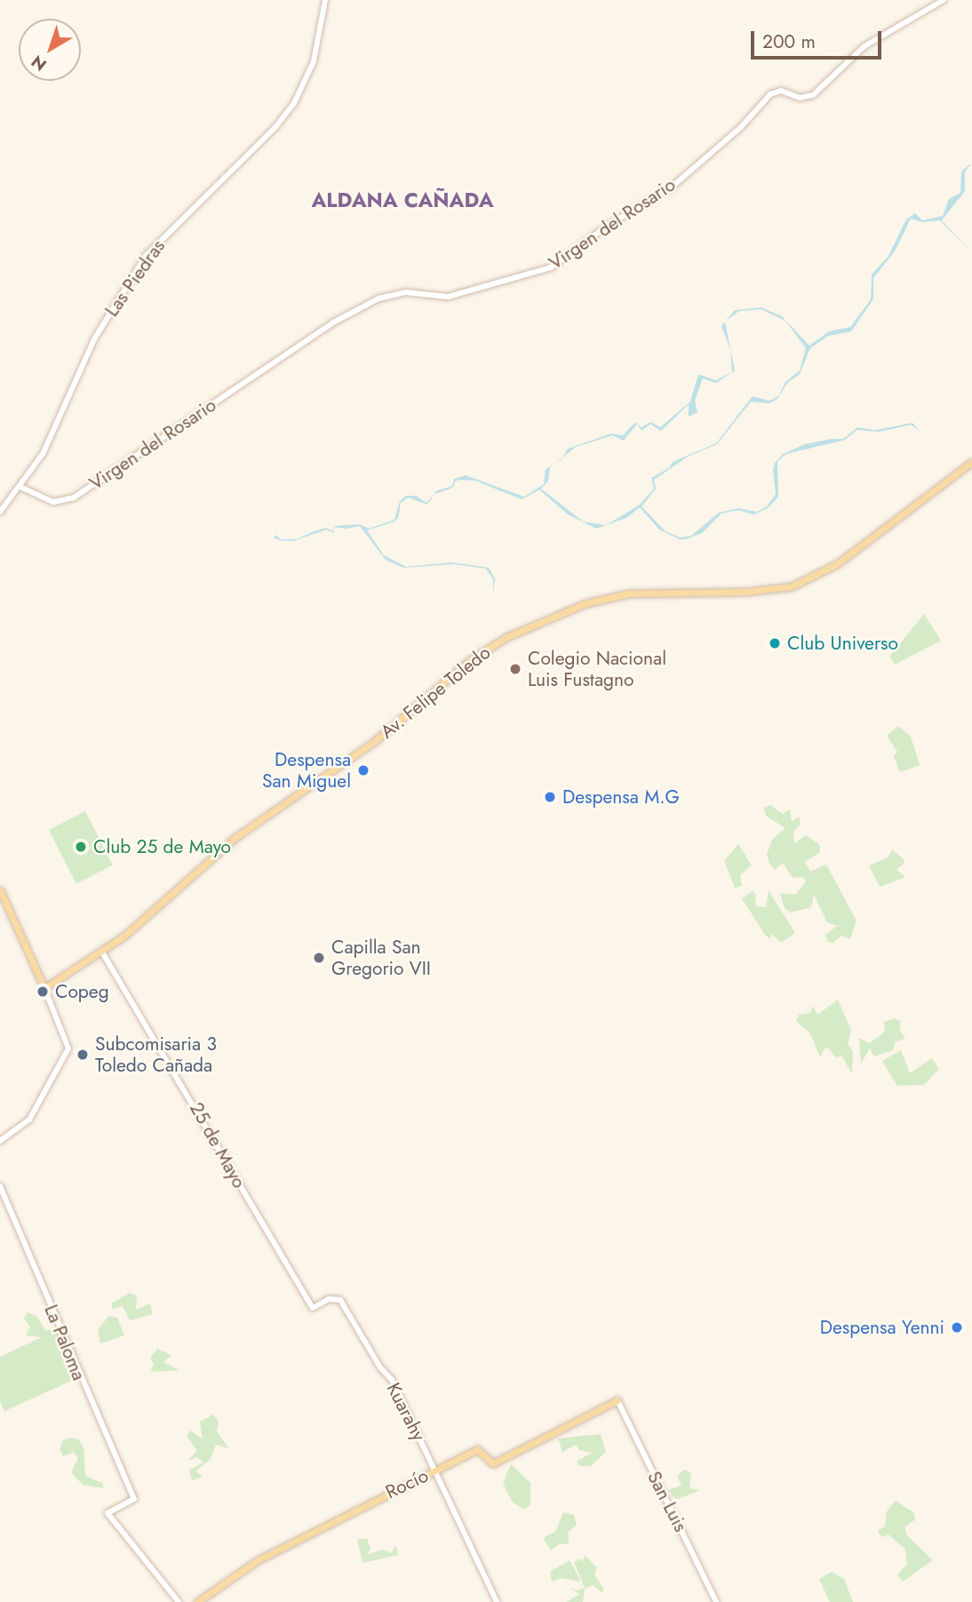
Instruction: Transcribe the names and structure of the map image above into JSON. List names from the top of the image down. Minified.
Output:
{"streets":{"main road":["Av. Felipe Toledo","Rocío"],"street":["Virgen del Rosario","Las Piedras","25 de Mayo","La Paloma","Kuarahy","San Luis"]},"crossings":[["Virgen del Rosario","Las Piedras"],["Av. Felipe Toledo","25 de Mayo"],["25 de Mayo","Kuarahy"],["Kuarahy","Rocío"],["Rocío","San Luis"]],"districts":["ALDANA CAÑADA"],"places":["Club Universo","Colegio Nacional Luis Fustagno","Despensa San Miguel","Despensa M.G","Club 25 de Mayo","Capilla San Gregorio VII","Copeg","Subcomisaria 3 Toledo Cañada","Despensa Yenni"],"scale_bar":"200 m","north":"bottom left"}
